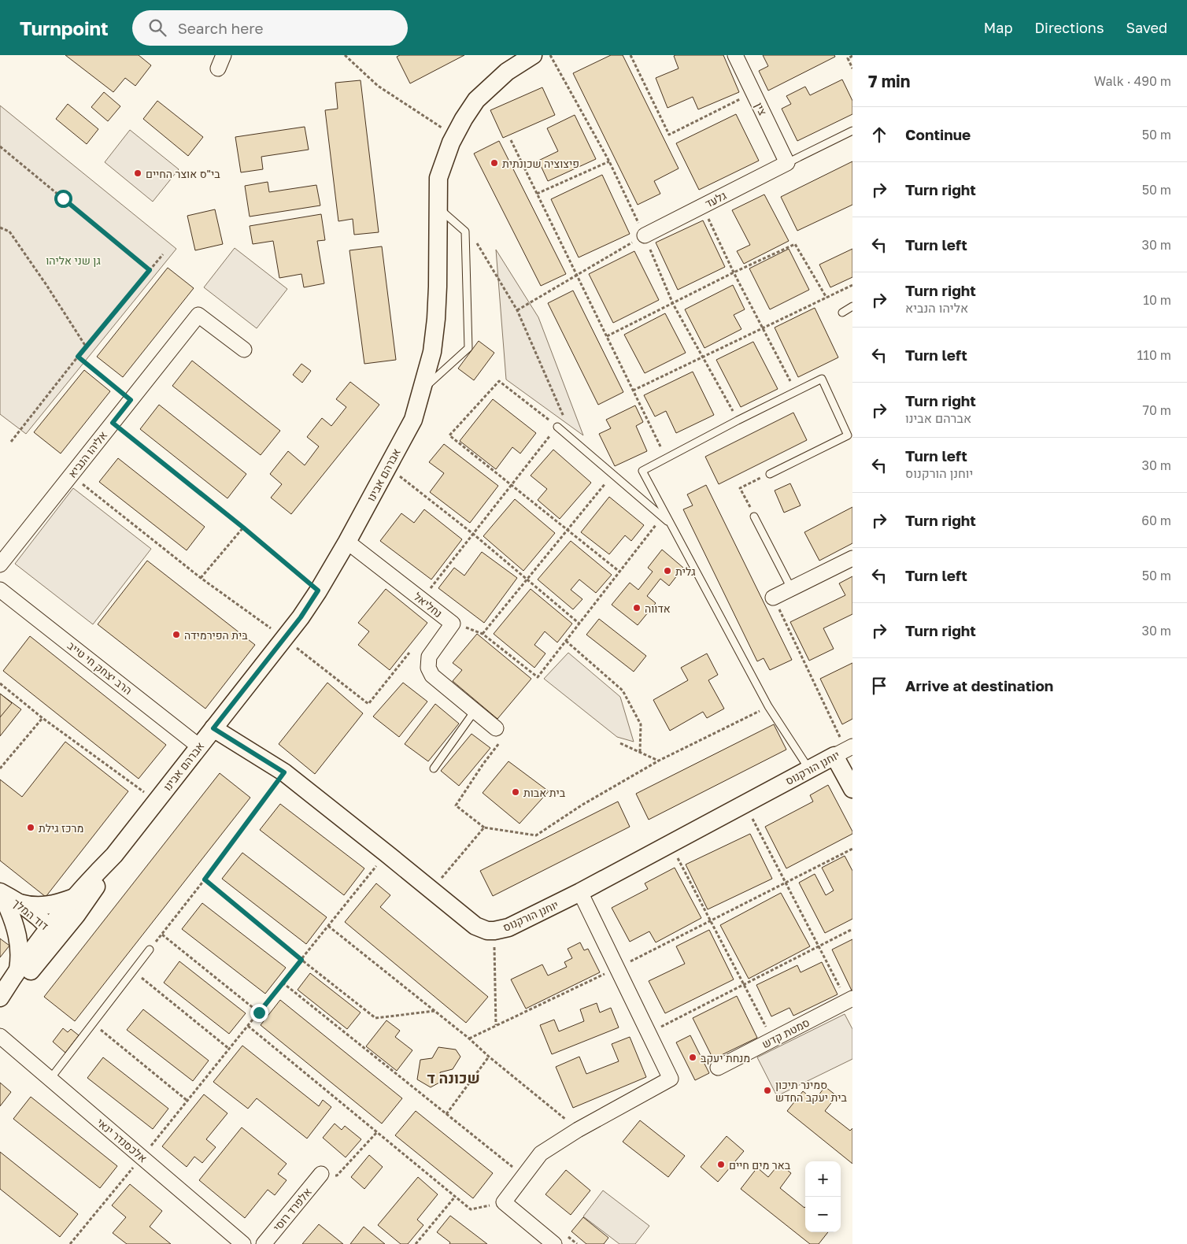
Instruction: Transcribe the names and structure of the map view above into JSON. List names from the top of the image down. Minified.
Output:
{"streets":{"street":["צין","גלעד","אליהו הנביא","אברהם אבינו","נחליאל","הרב יצחק חי טייב","יוחנן הורקנוס","דוד המלך","סמטת קדש","אלכסנדר ינאי","אלפרד רוסי"]},"crossings":[["צין","גלעד"],["אברהם אבינו","נחליאל"],["אברהם אבינו","הרב יצחק חי טייב"],["אברהם אבינו","יוחנן הורקנוס"],["אברהם אבינו","דוד המלך"]],"districts":["שכונה ד"],"parks":["גן שני אליהו"],"places":["פיצוציה שכונתית","בי\"ס אוצר החיים","גלית","אדווה","בית הפירמידה","בית אבות","מרכז גילת","מנחת יעקב","סמינר תיכון בית יעקב החדש","באר מים חיים"],"page":{"header":"Turnpoint","search":"Search here","nav":["Map","Directions","Saved"],"heading":["7 min","Walk · 490 m"],"list":[["Continue","50 m"],["Turn right","50 m"],["Turn left","30 m"],["Turn right","אליהו הנביא","10 m"],["Turn left","110 m"],["Turn right","אברהם אבינו","70 m"],["Turn left","יוחנן הורקנוס","30 m"],["Turn right","60 m"],["Turn left","50 m"],["Turn right","30 m"],"Arrive at destination"],"map_buttons":["+","−"]}}
